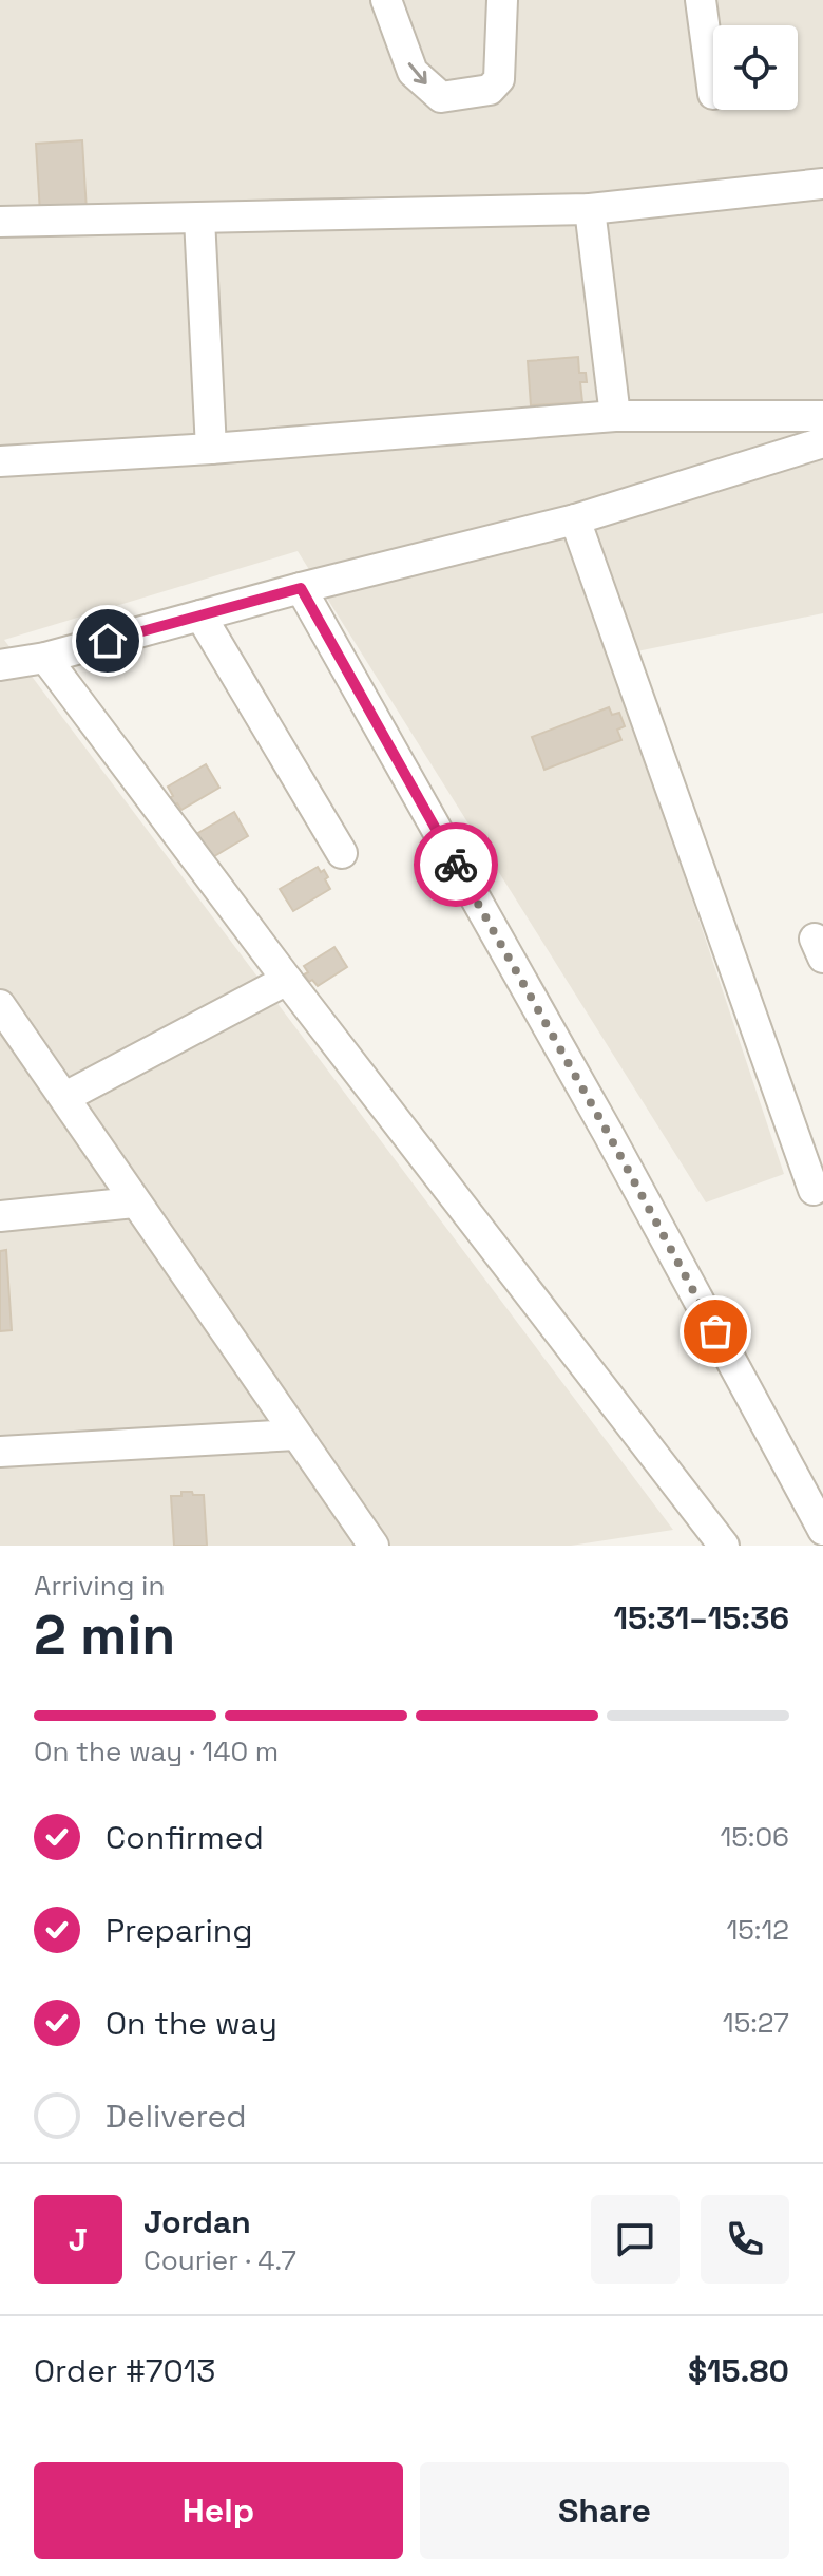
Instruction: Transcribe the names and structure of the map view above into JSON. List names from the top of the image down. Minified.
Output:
{"page":{"heading":["2 min","Arriving in","15:31–15:36"],"panel":["Jordan","Courier · 4.7","Order #7013","$15.80"],"bar":"On the way · 140 m","list":[["Confirmed","15:06"],["Preparing","15:12"],["On the way","15:27"],"Delivered"],"round":"J","buttons":["Help","Share"]}}
